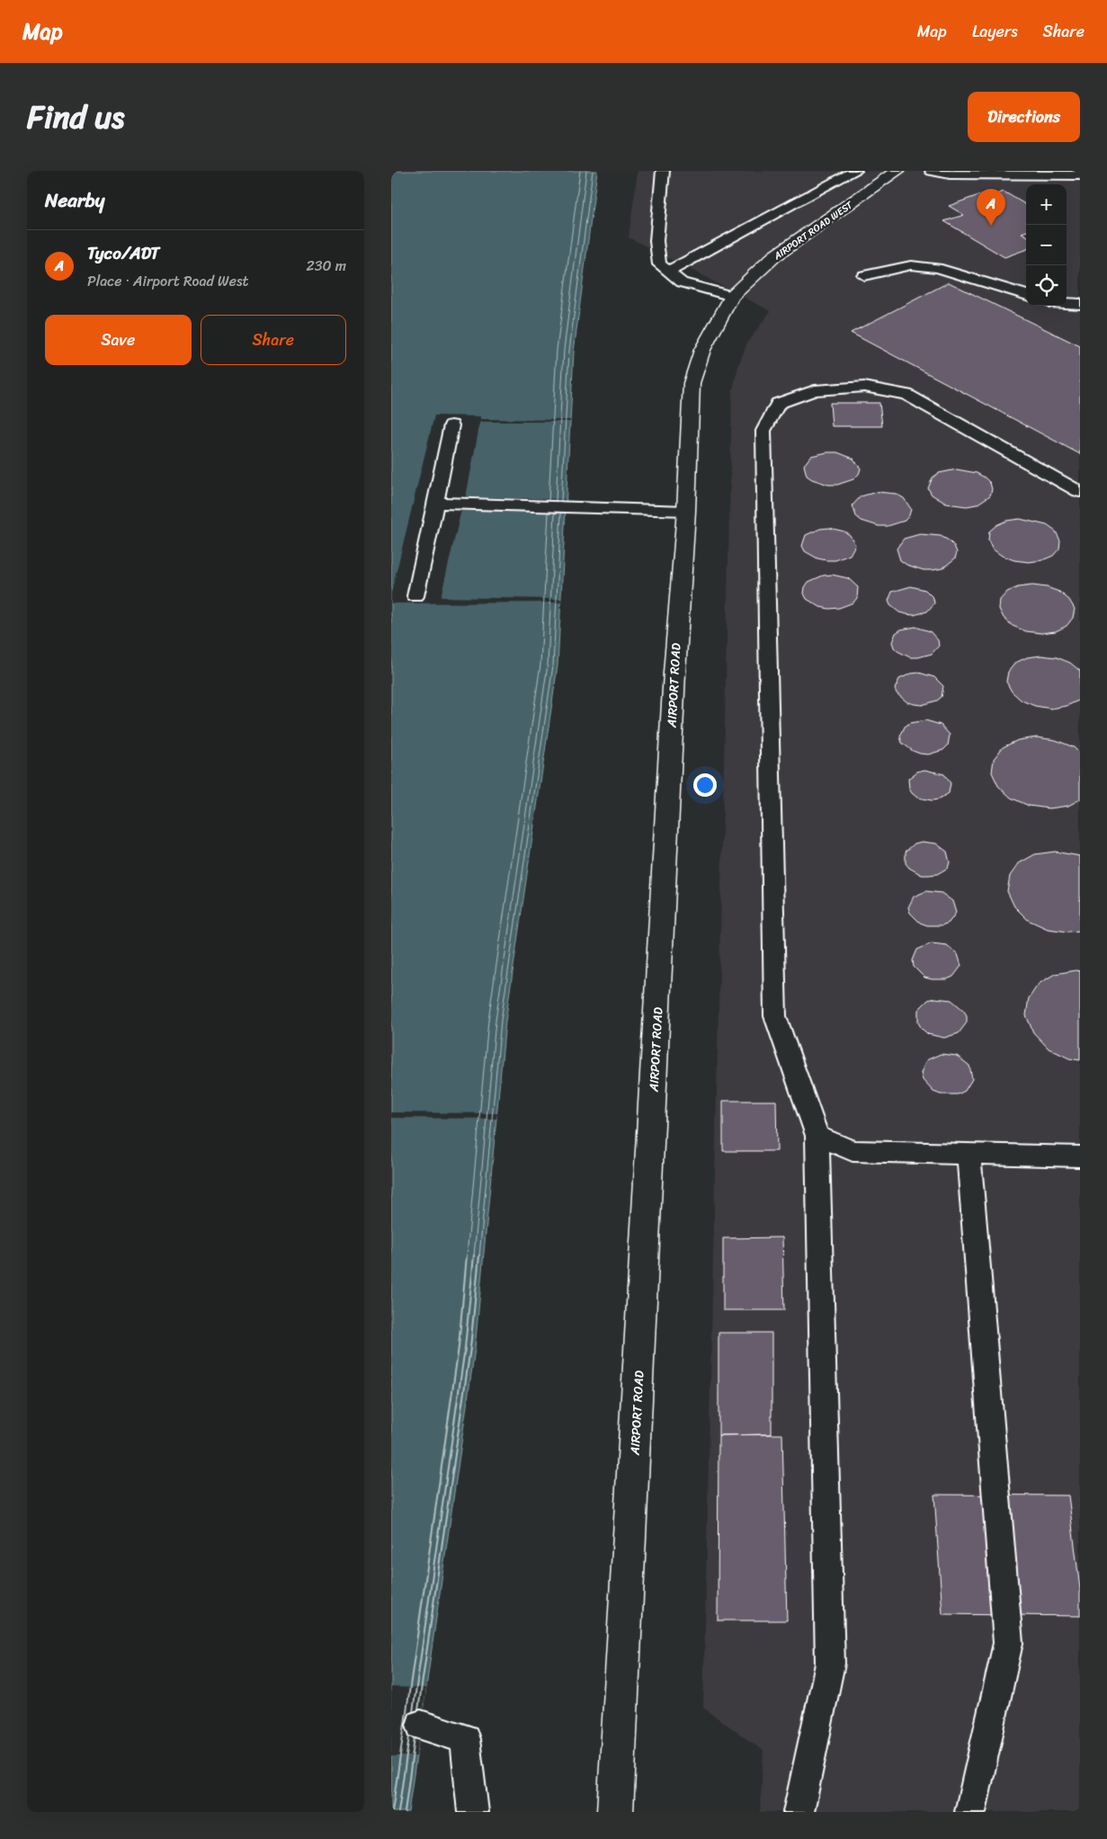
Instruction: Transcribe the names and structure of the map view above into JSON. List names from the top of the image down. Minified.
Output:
{"streets":{"street":["AIRPORT ROAD WEST","AIRPORT ROAD"]},"crossings":[["AIRPORT ROAD WEST","AIRPORT ROAD"]],"page":{"header":"Map","nav":["Map","Layers","Share"],"title":"Find us","buttons":["Directions",["Save","Share"]],"heading":"Nearby","map_buttons":["+","−"],"pins":"A","list":[{"mark":"A","name":"Tyco/ADT","note":"Place · Airport Road West","value":"230 m"}]}}
